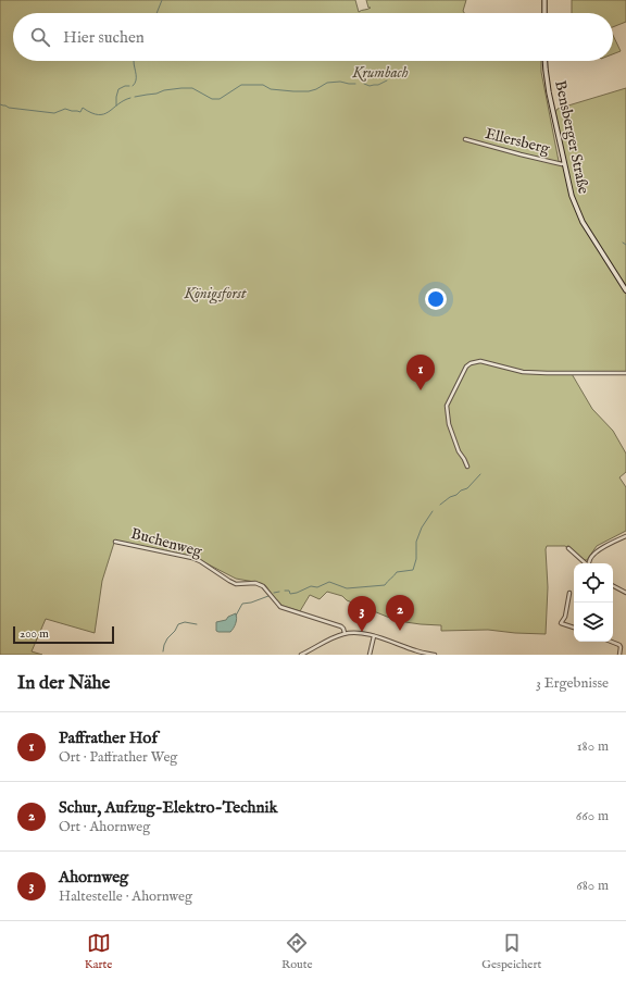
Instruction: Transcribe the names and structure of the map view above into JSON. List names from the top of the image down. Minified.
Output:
{"streets":{"main road":["Bensberger Straße"],"street":["Ellersberg","Buchenweg"]},"crossings":[["Bensberger Straße","Ellersberg"]],"parks":["Krumbach","Königsforst"],"scale_bar":"200 m","page":{"search":"Hier suchen","pins":["1","2","3"],"scale":"200 m","heading":["In der Nähe","3 Ergebnisse"],"list":[{"mark":"1","name":"Paffrather Hof","note":"Ort · Paffrather Weg","value":"180 m"},{"mark":"2","name":"Schur, Aufzug-Elektro-Technik","note":"Ort · Ahornweg","value":"660 m"},{"mark":"3","name":"Ahornweg","note":"Haltestelle · Ahornweg","value":"680 m"}],"nav":["Karte","Route","Gespeichert"]}}
